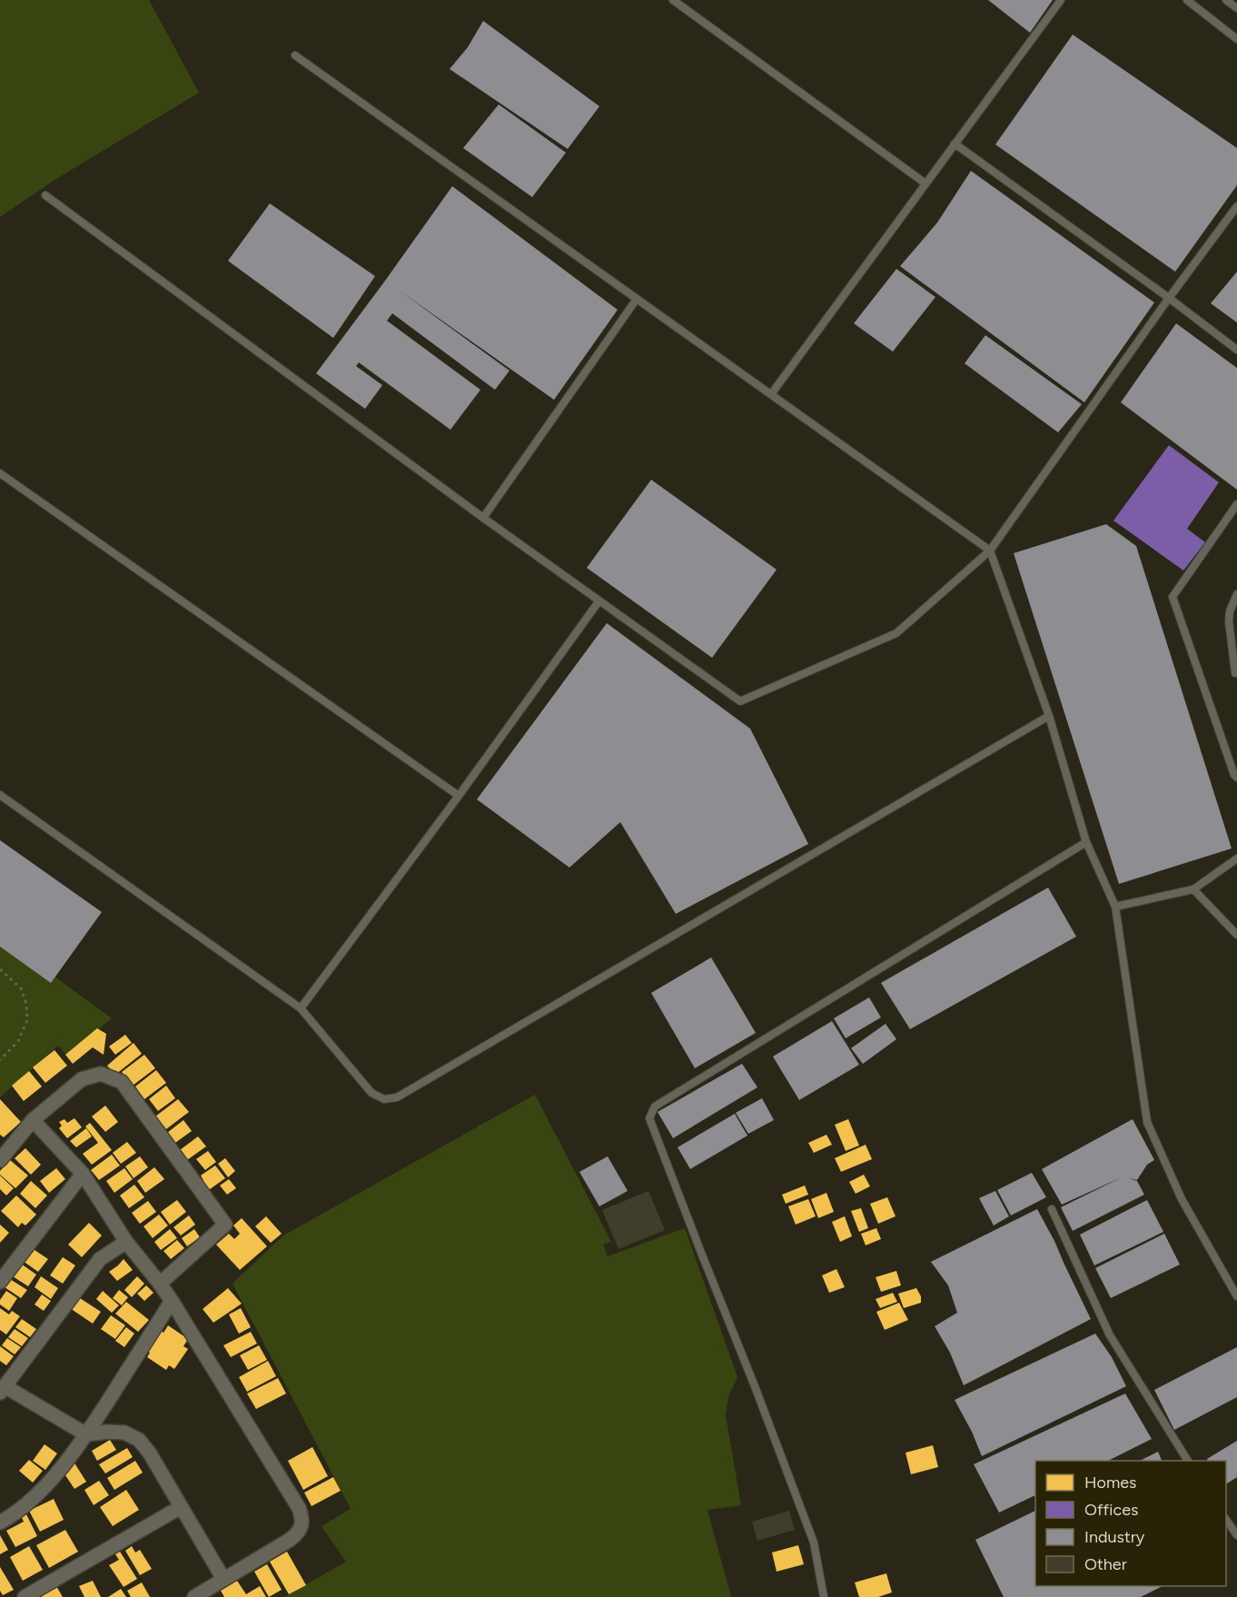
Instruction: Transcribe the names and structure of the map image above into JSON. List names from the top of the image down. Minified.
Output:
{"legend":["Homes","Offices","Industry","Other"]}
